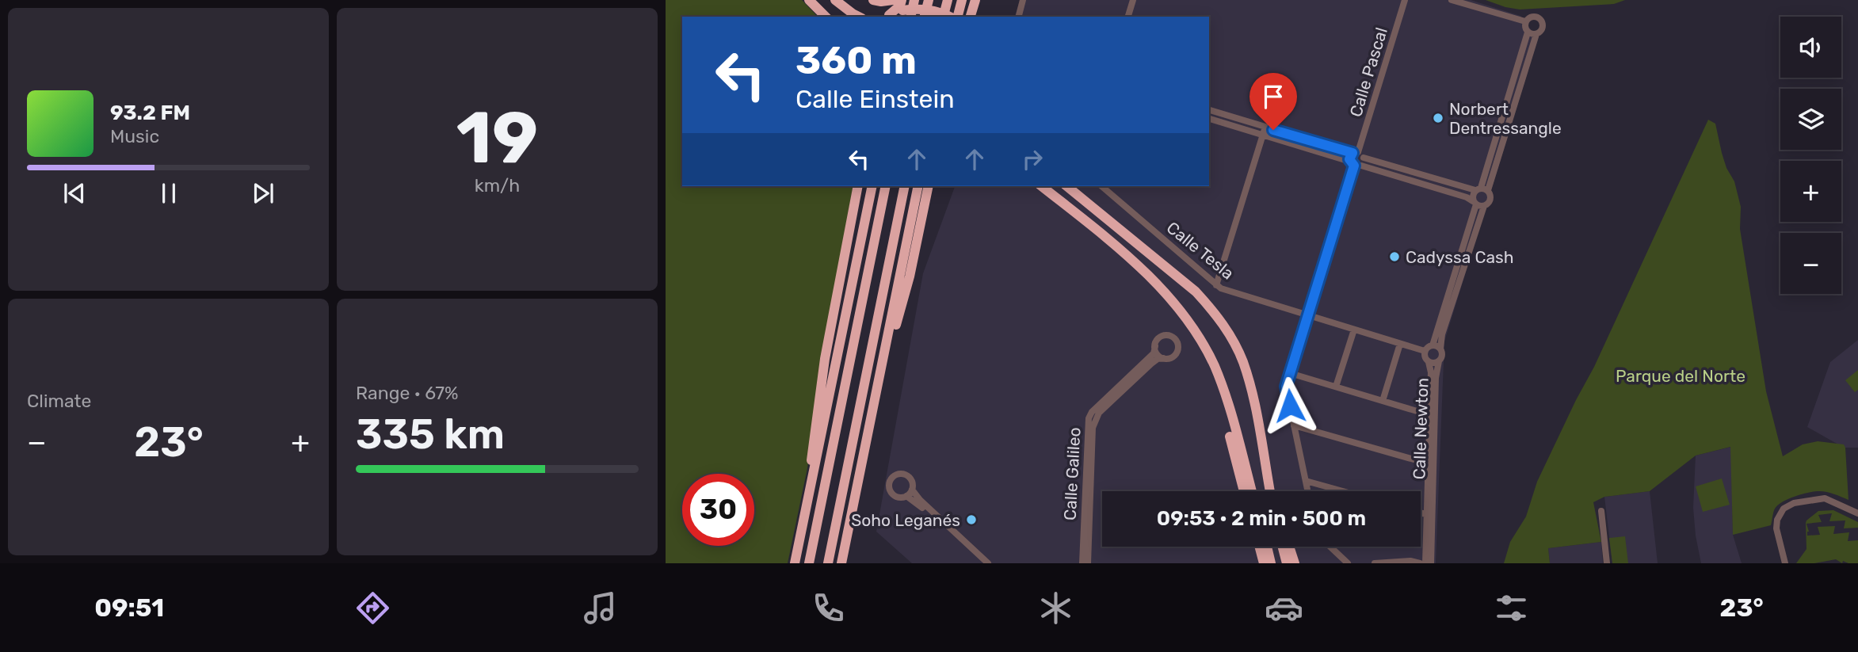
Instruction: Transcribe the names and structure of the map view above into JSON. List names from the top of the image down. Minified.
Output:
{"streets":{"street":["Calle Pascal","Calle Tesla","Calle Newton","Calle Galileo"]},"crossings":[["Calle Tesla","Calle Newton"]],"parks":["Parque del Norte"],"places":["Norbert Dentressangle","Cadyssa Cash","Soho Leganés"],"page":{"tile":[["19","km/h"],"Climate",["Range · 67%","335 km"]],"map_buttons":["+","−"],"turn":["360 m","Calle Einstein"],"song":["93.2 FM","Music"],"heat":["−","23°","+"],"limit":"30","trip":"09:53 · 2 min · 500 m","tabs":["09:51","23°"]}}
